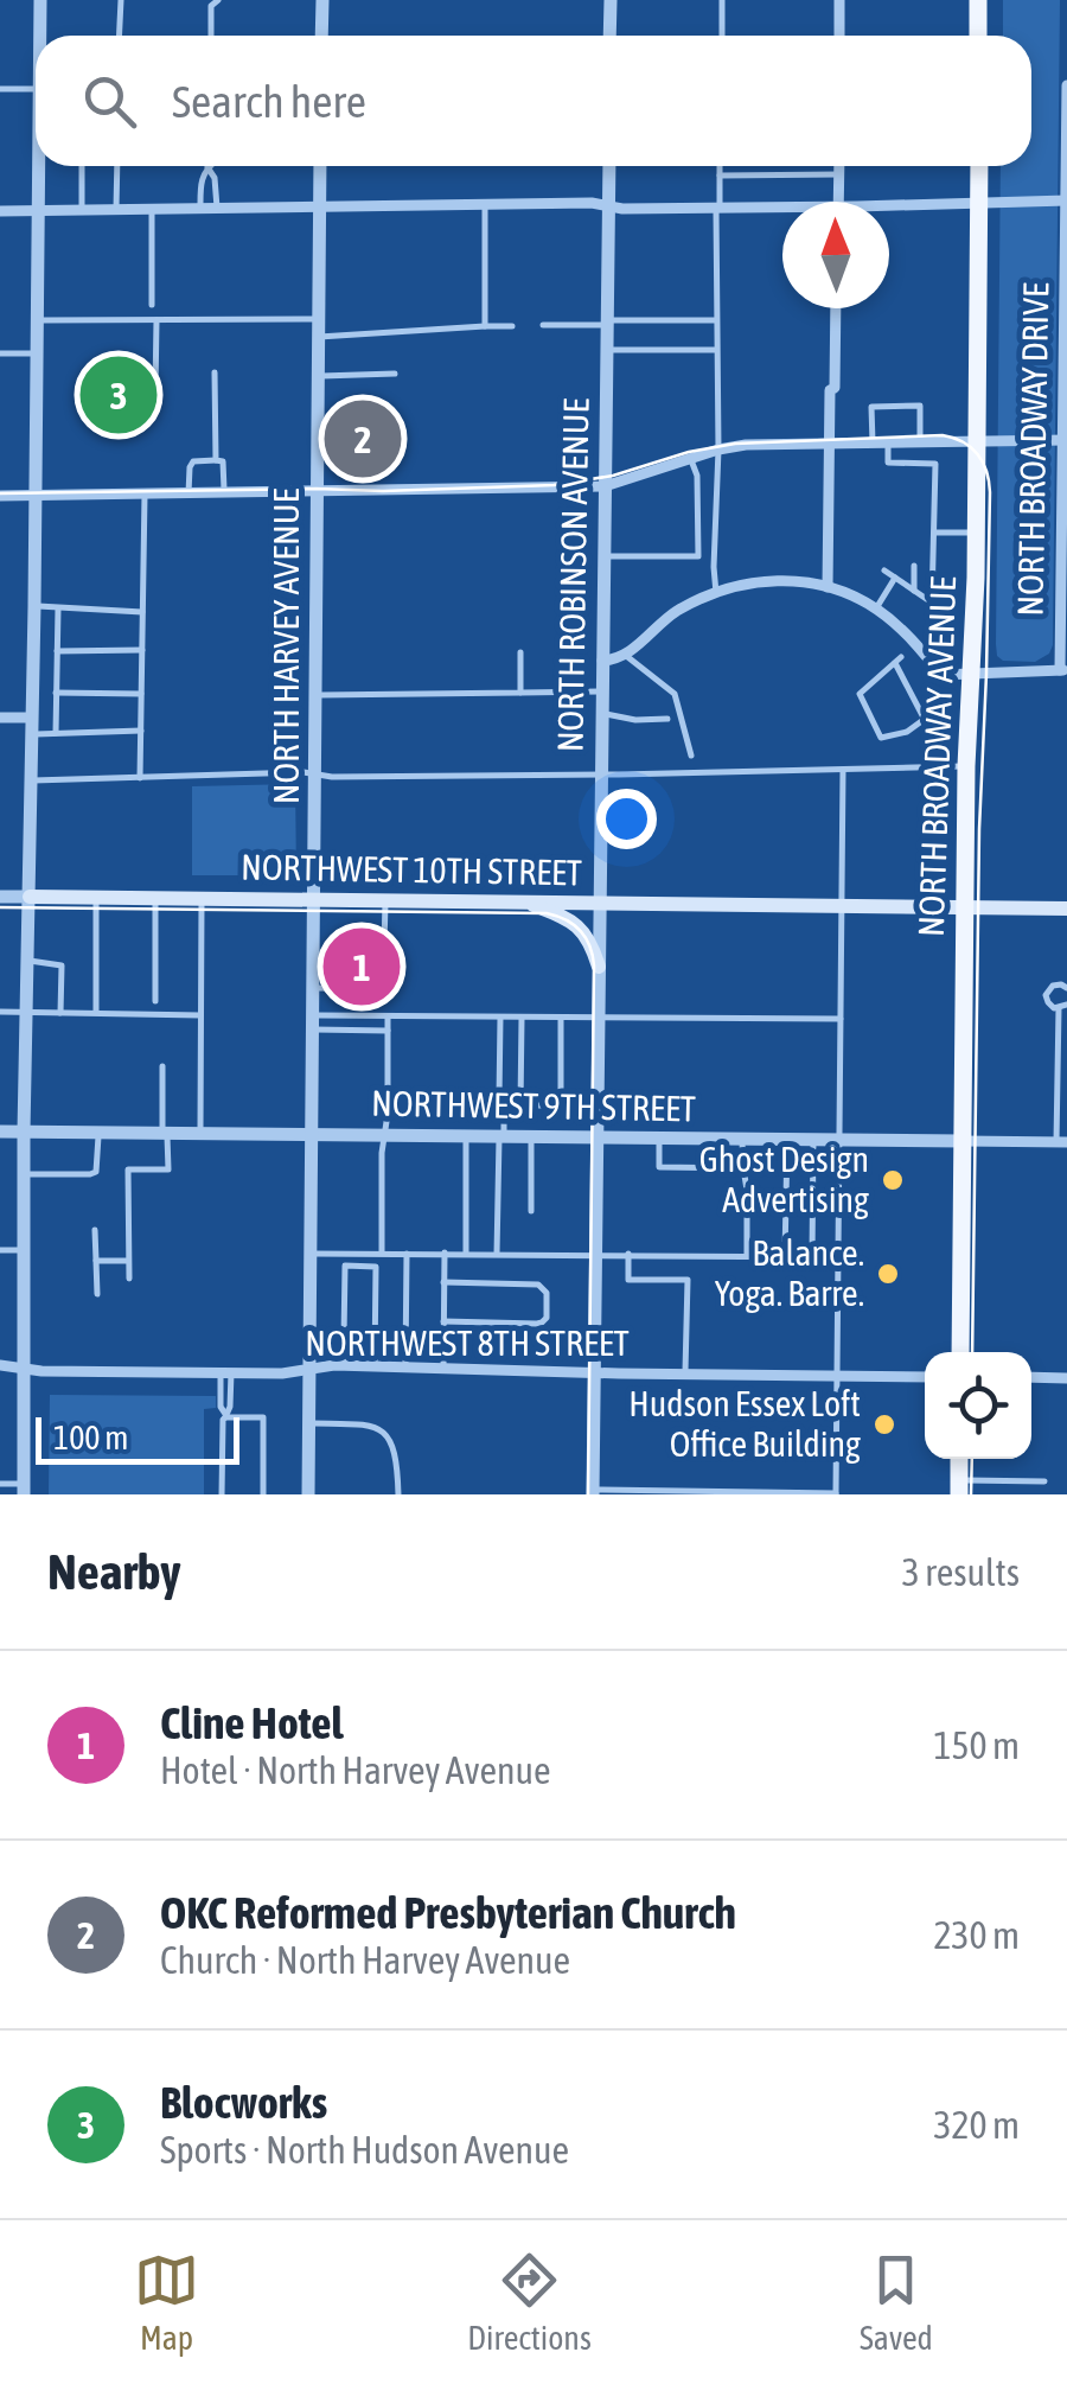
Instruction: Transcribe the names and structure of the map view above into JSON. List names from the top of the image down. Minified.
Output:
{"streets":{"main road":["NORTH BROADWAY AVENUE","NORTHWEST 10TH STREET"],"street":["NORTH BROADWAY DRIVE","NORTH ROBINSON AVENUE","NORTH HARVEY AVENUE","NORTHWEST 9TH STREET","NORTHWEST 8TH STREET"]},"crossings":[["NORTH ROBINSON AVENUE","NORTHWEST 10TH STREET"],["NORTH ROBINSON AVENUE","NORTHWEST 9TH STREET"],["NORTH ROBINSON AVENUE","NORTHWEST 8TH STREET"],["NORTH HARVEY AVENUE","NORTHWEST 10TH STREET"],["NORTH HARVEY AVENUE","NORTHWEST 9TH STREET"],["NORTH HARVEY AVENUE","NORTHWEST 8TH STREET"],["NORTH BROADWAY AVENUE","NORTHWEST 10TH STREET"],["NORTH BROADWAY AVENUE","NORTHWEST 9TH STREET"]],"places":["Ghost Design Advertising","Balance. Yoga. Barre.","Hudson Essex Loft Office Building"],"scale_bar":"100 m","north":"top","page":{"search":"Search here","pins":["3","2","1"],"scale":"100 m","heading":["Nearby","3 results"],"list":[{"mark":"1","name":"Cline Hotel","note":"Hotel · North Harvey Avenue","value":"150 m"},{"mark":"2","name":"OKC Reformed Presbyterian Church","note":"Church · North Harvey Avenue","value":"230 m"},{"mark":"3","name":"Blocworks","note":"Sports · North Hudson Avenue","value":"320 m"}],"nav":["Map","Directions","Saved"]}}
